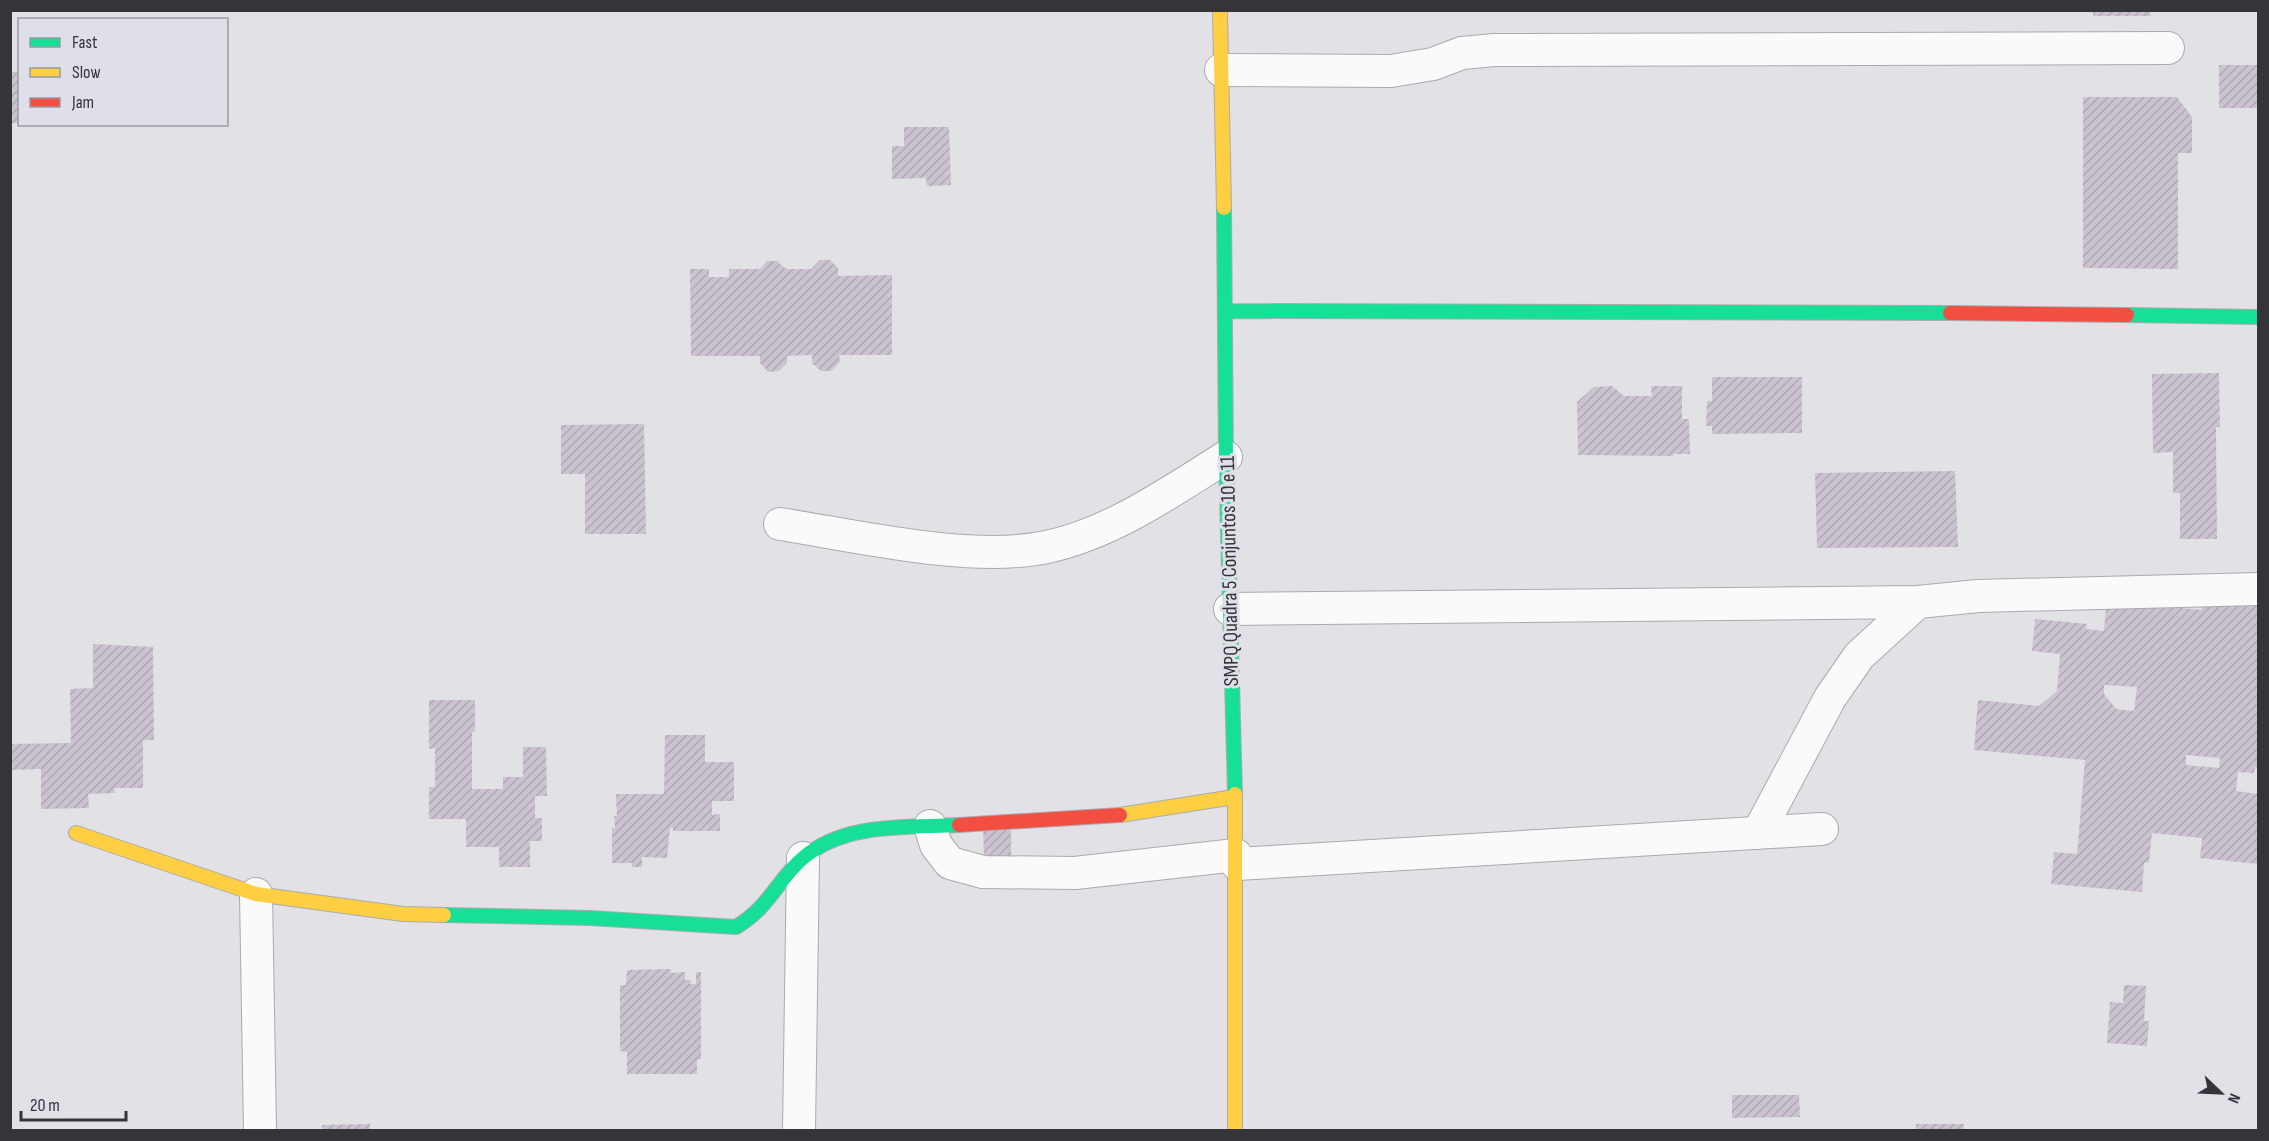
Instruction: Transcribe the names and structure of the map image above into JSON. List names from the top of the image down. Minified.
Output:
{"streets":{"street":["SMPQ Quadra 5 Conjuntos 10 e 11"]},"legend":["Fast","Slow","Jam"],"scale_bar":"20 m","north":"bottom right"}
